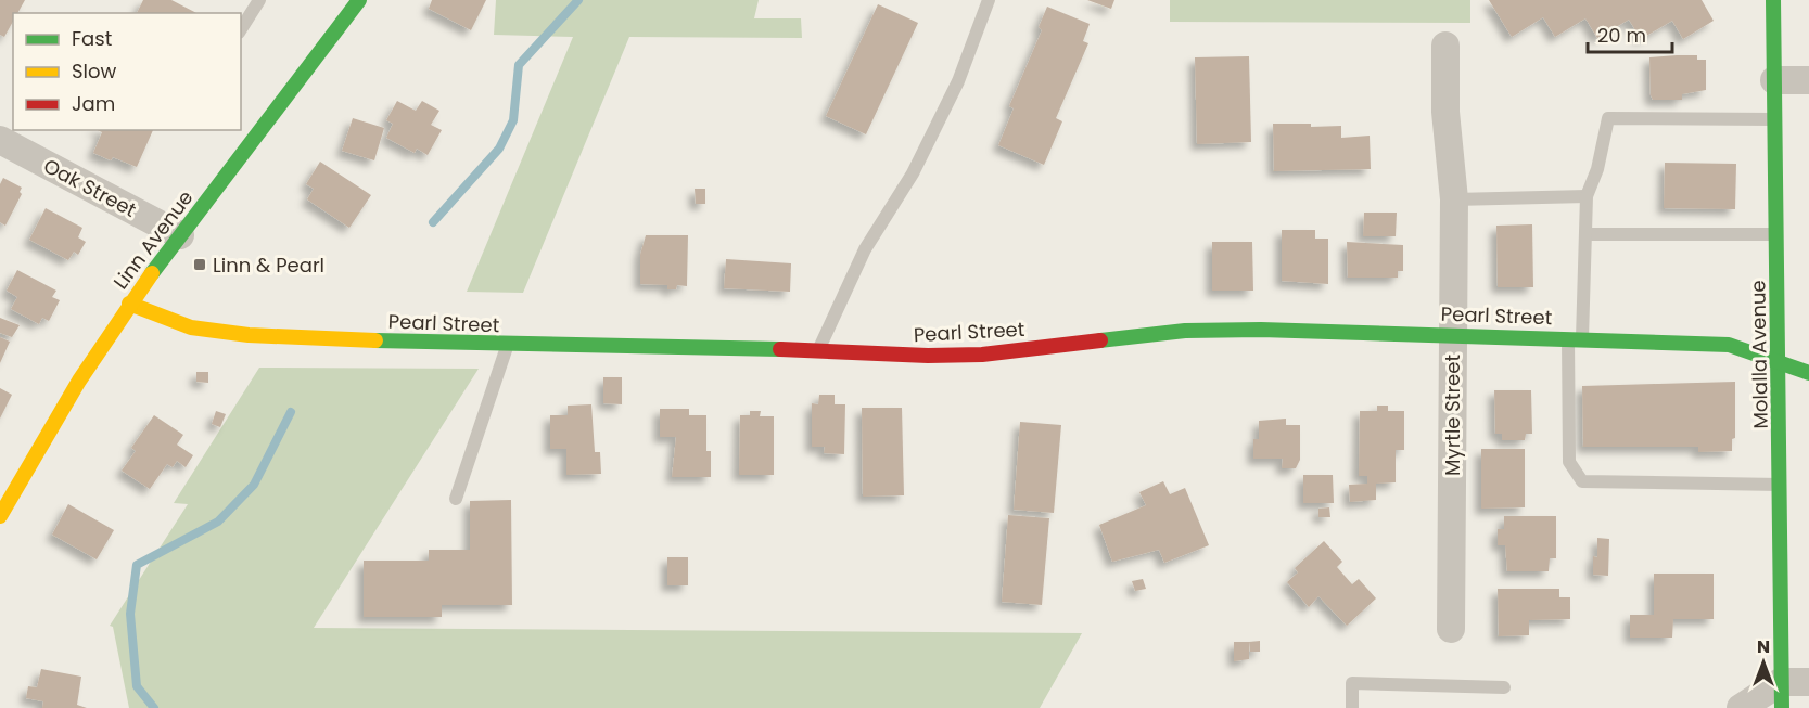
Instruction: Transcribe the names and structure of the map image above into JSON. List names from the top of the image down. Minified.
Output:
{"streets":{"street":["Oak Street","Linn Avenue","Pearl Street","Molalla Avenue","Myrtle Street"]},"crossings":[["Oak Street","Linn Avenue"],["Linn Avenue","Pearl Street"],["Pearl Street","Molalla Avenue"],["Pearl Street","Myrtle Street"]],"places":{"transit":["Linn & Pearl"]},"legend":["Fast","Slow","Jam"],"scale_bar":"20 m","north":"top"}
